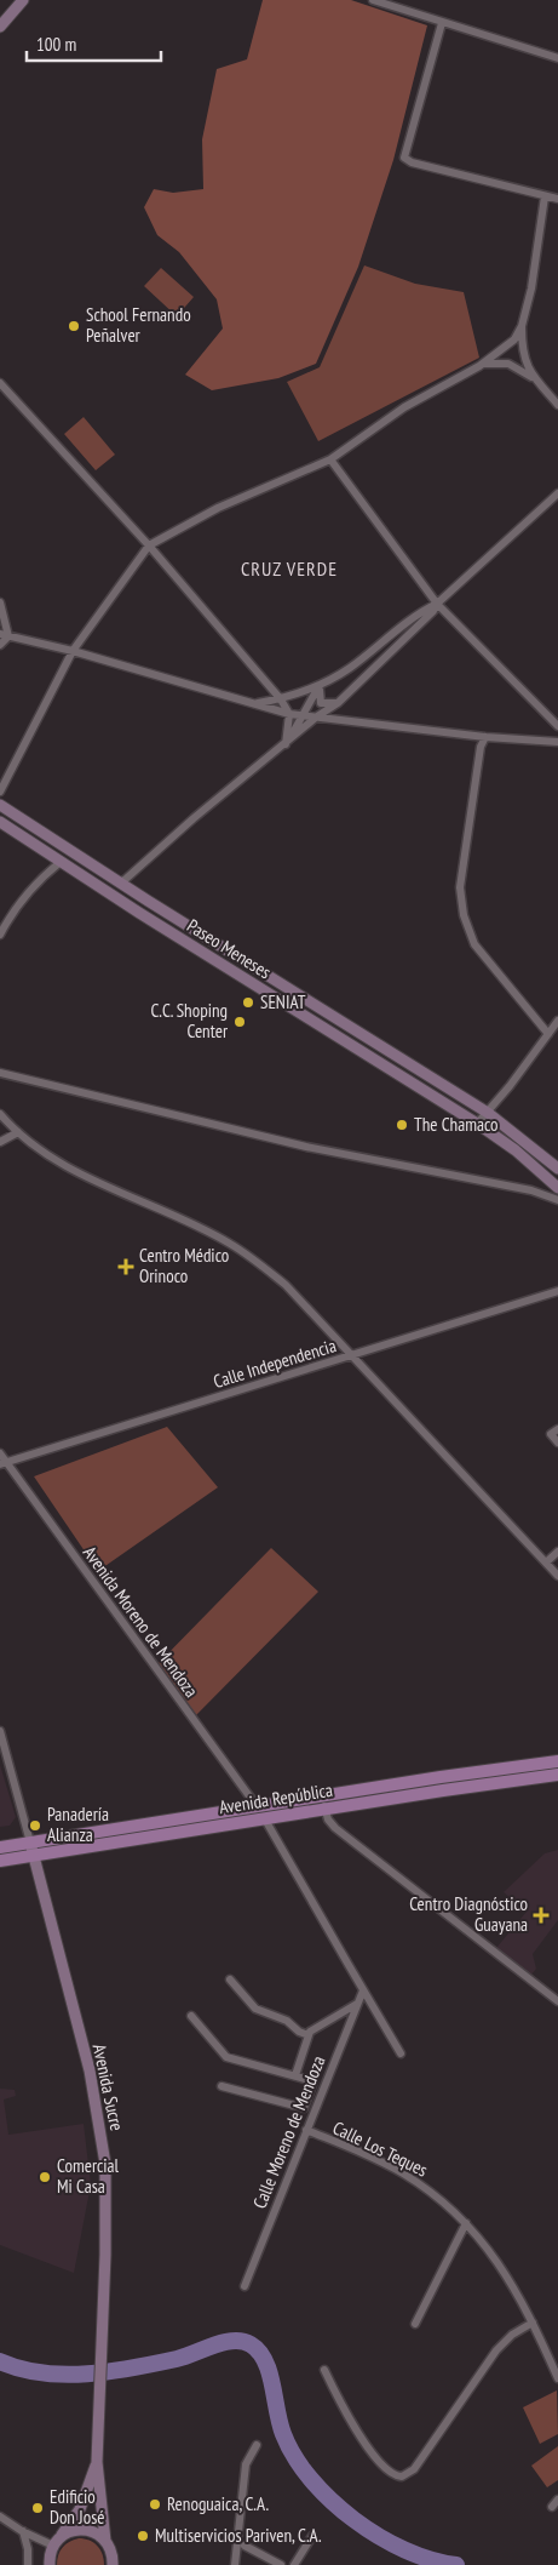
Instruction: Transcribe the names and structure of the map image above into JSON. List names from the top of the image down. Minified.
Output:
{"streets":{"main road":["Avenida República"],"street":["Paseo Meneses","Calle Independencia","Avenida Moreno de Mendoza","Avenida Sucre","Calle Moreno de Mendoza","Calle Los Teques"]},"crossings":[["Calle Independencia","Avenida Moreno de Mendoza"],["Avenida Moreno de Mendoza","Avenida República"],["Avenida República","Avenida Sucre"],["Calle Moreno de Mendoza","Calle Los Teques"]],"districts":["CRUZ VERDE"],"places":{"other":["School Fernando Peñalver","SENIAT","C.C. Shoping Center","The Chamaco","Panadería Alianza","Comercial Mi Casa","Renoguaica, C.A.","Edificio Don José","Multiservicios Pariven, C.A."],"health":["Centro Médico Orinoco","Centro Diagnóstico Guayana"]},"scale_bar":"100 m"}
